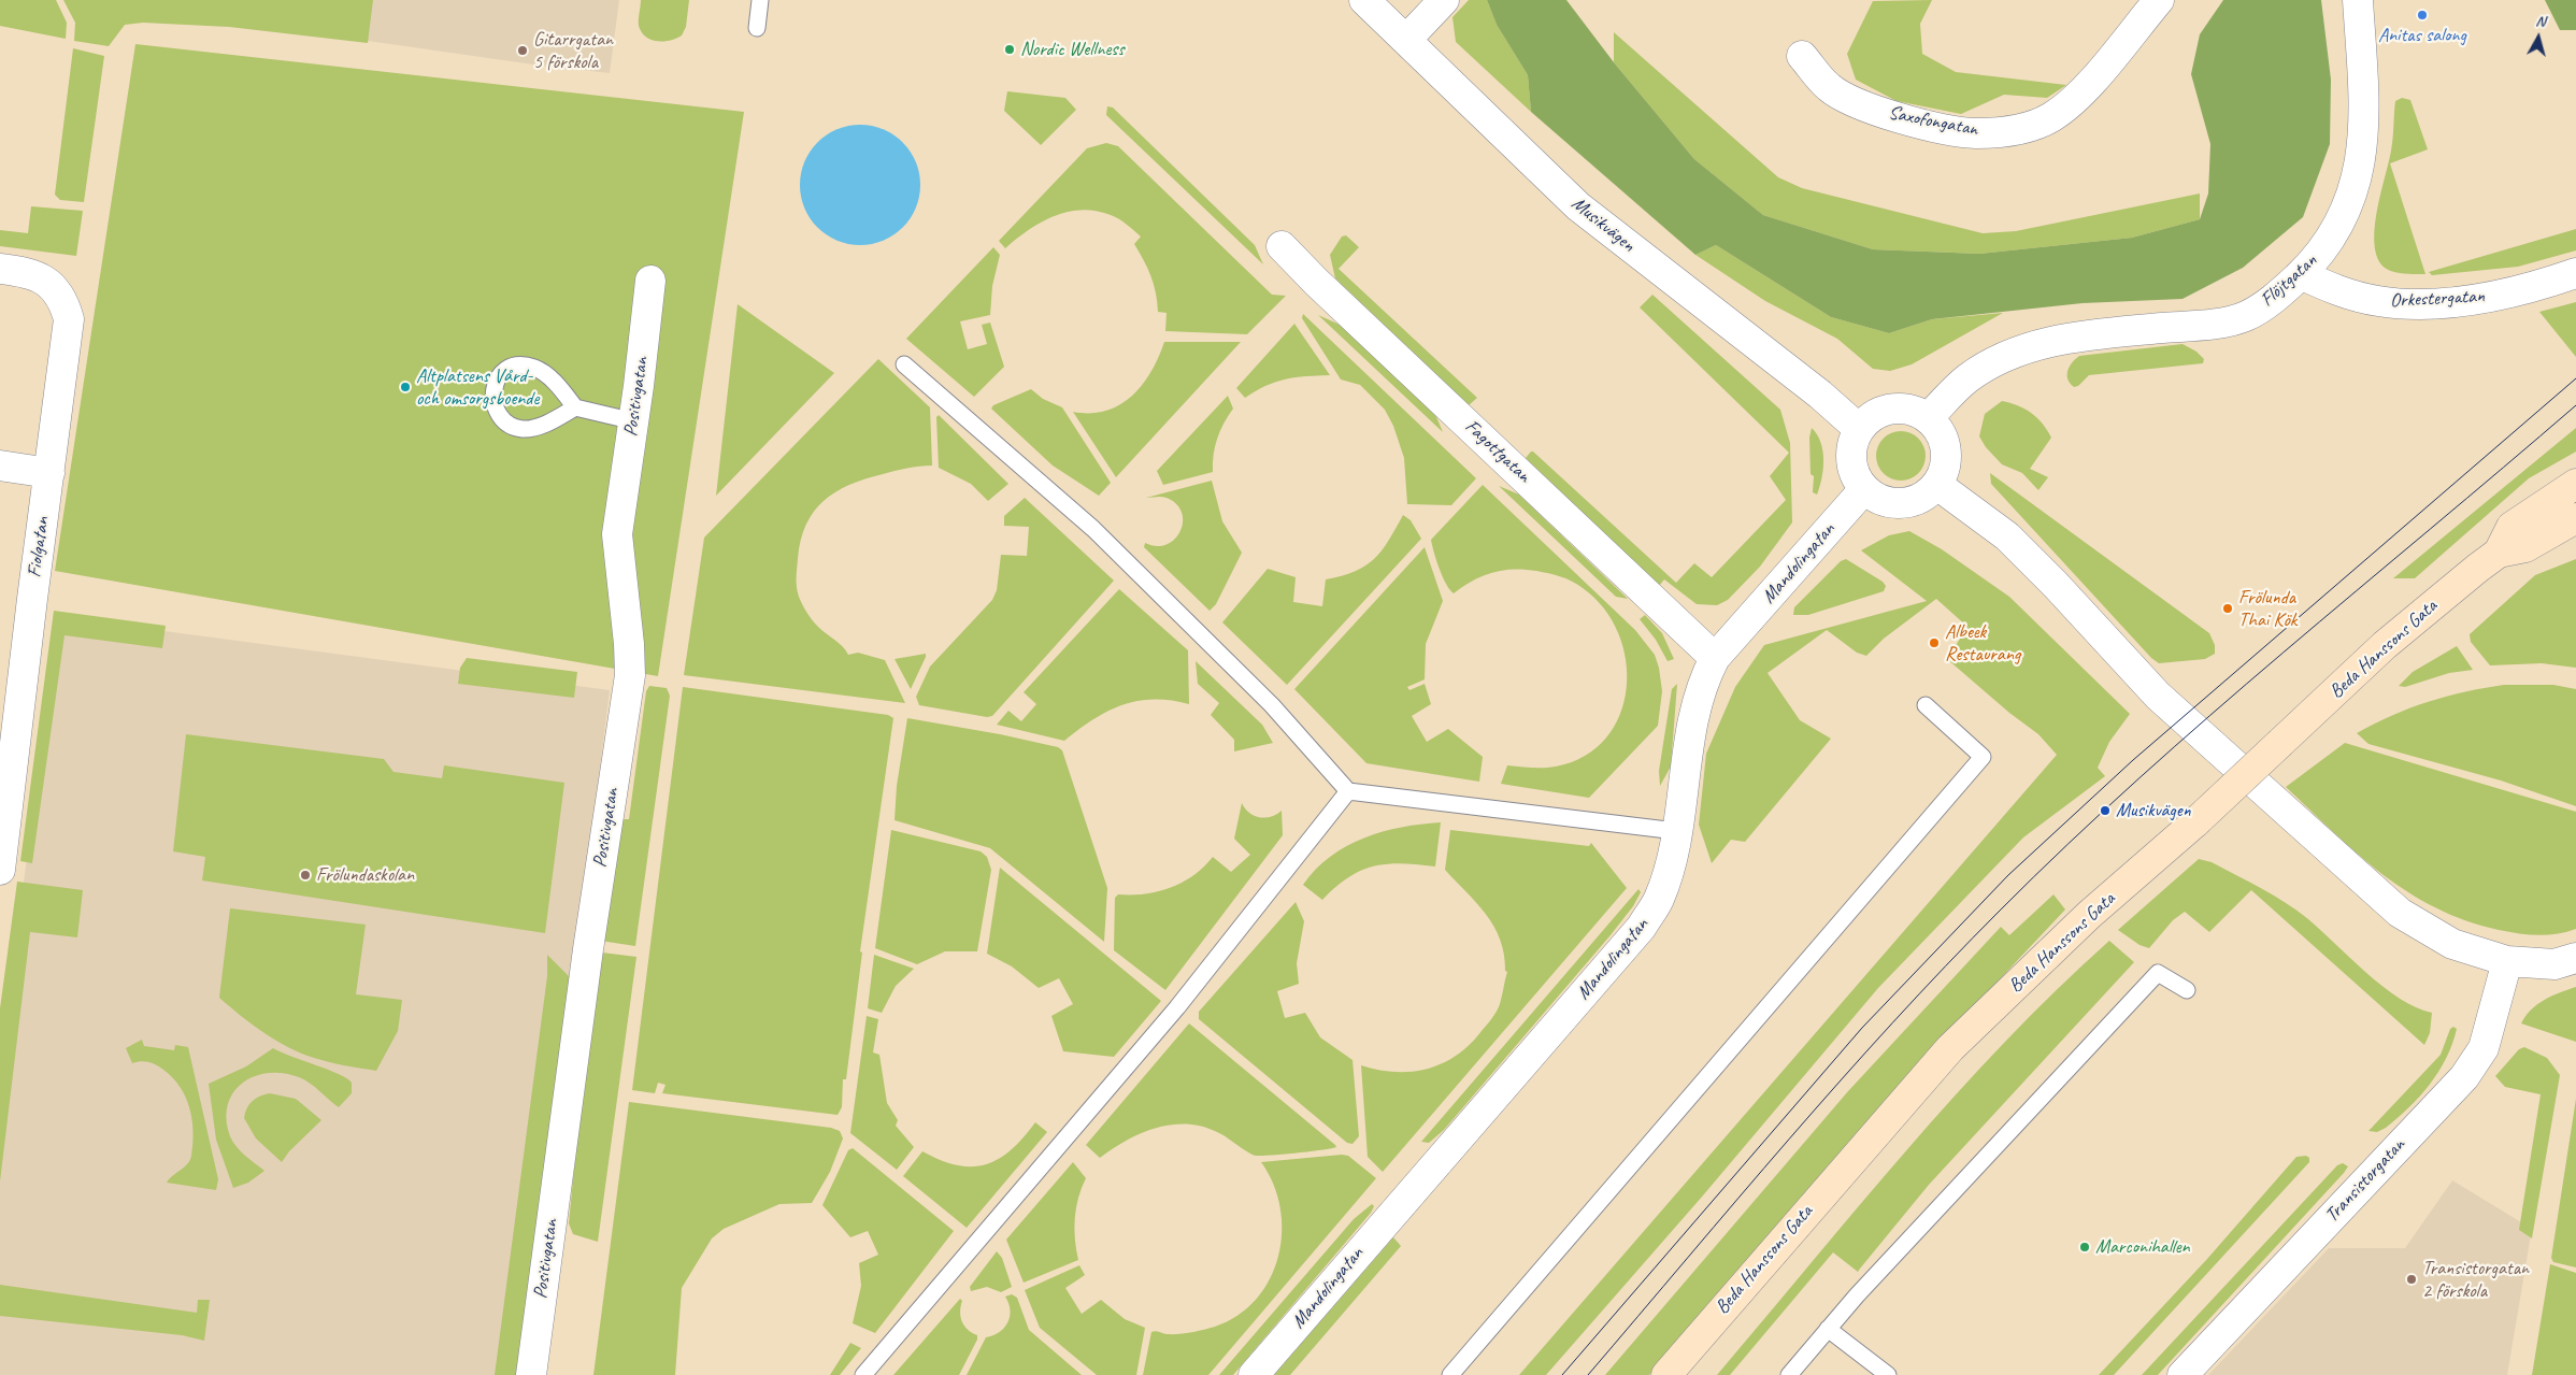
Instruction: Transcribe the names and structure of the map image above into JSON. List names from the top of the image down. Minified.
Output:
{"streets":{"street":["Saxofongatan","Musikvägen","Flöjtgatan","Orkestergatan","Positivgatan","Fagottgatan","Fiolgatan","Mandolingatan","Beda Hanssons Gata","Transistorgatan"]},"crossings":[["Musikvägen","Flöjtgatan"],["Musikvägen","Mandolingatan"],["Flöjtgatan","Orkestergatan"],["Flöjtgatan","Mandolingatan"],["Fagottgatan","Mandolingatan"]],"places":["Anitas salong","Nordic Wellness","Gitarrgatan 5 förskola","Altplatsens Vård- och omsorgsboende","Frölunda Thai Kök","Albeek Restaurang","Musikvägen","Frölundaskolan","Marconihallen","Transistorgatan 2 förskola"],"north":"top"}
